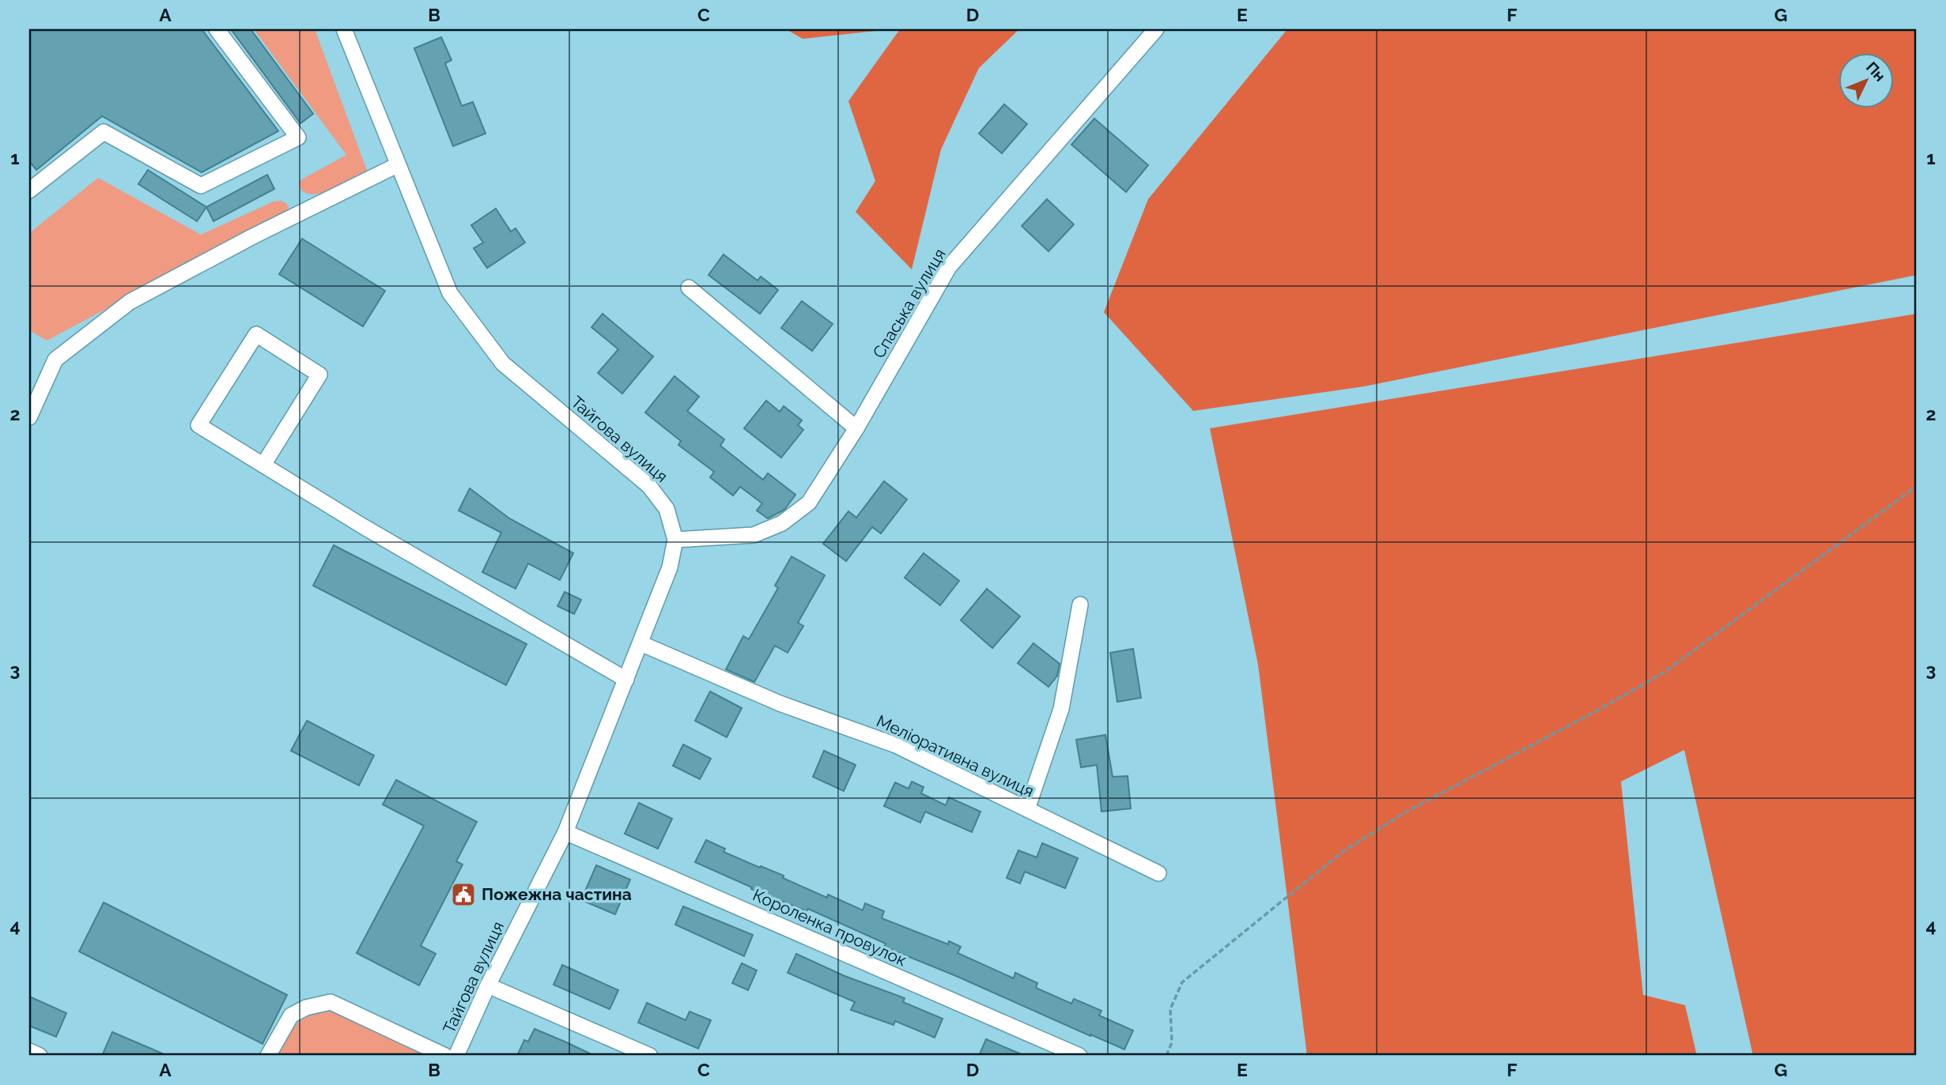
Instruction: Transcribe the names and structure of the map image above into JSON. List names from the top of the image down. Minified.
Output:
{"streets":{"street":["Спаська вулиця","Тайгова вулиця","Меліоративна вулиця","Короленка провулок"]},"crossings":[["Спаська вулиця","Тайгова вулиця"],["Тайгова вулиця","Меліоративна вулиця"],["Тайгова вулиця","Короленка провулок"]],"places":{"public building":["Пожежна частина"]},"north":"top right","grid":{"columns":["A","B","C","D","E","F","G"],"rows":["1","2","3","4"]}}
